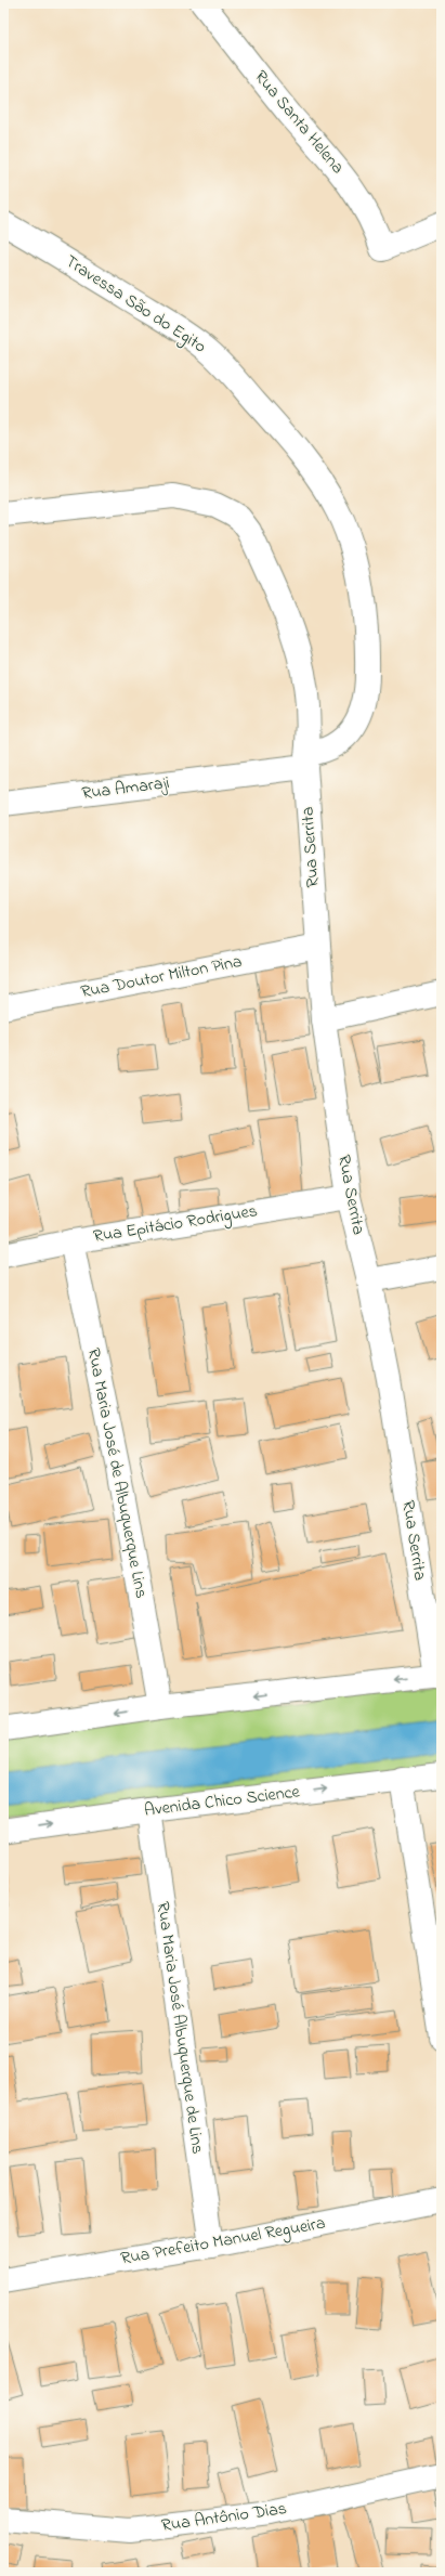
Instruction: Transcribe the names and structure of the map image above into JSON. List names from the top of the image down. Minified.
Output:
{"streets":{"street":["Rua Santa Helena","Travessa São do Egito","Rua Amaraji","Rua Serrita","Rua Doutor Milton Pina","Rua Epitácio Rodrigues","Rua Maria José de Albuquerque Lins","Avenida Chico Science","Rua Maria José Albuquerque de Lins","Rua Prefeito Manuel Regueira","Rua Antônio Dias"]},"crossings":[["Travessa São do Egito","Rua Amaraji"],["Travessa São do Egito","Rua Serrita"],["Rua Amaraji","Rua Serrita"],["Rua Serrita","Rua Doutor Milton Pina"],["Rua Serrita","Rua Epitácio Rodrigues"],["Rua Epitácio Rodrigues","Rua Maria José de Albuquerque Lins"],["Avenida Chico Science","Rua Maria José Albuquerque de Lins"],["Rua Maria José Albuquerque de Lins","Rua Prefeito Manuel Regueira"]]}
